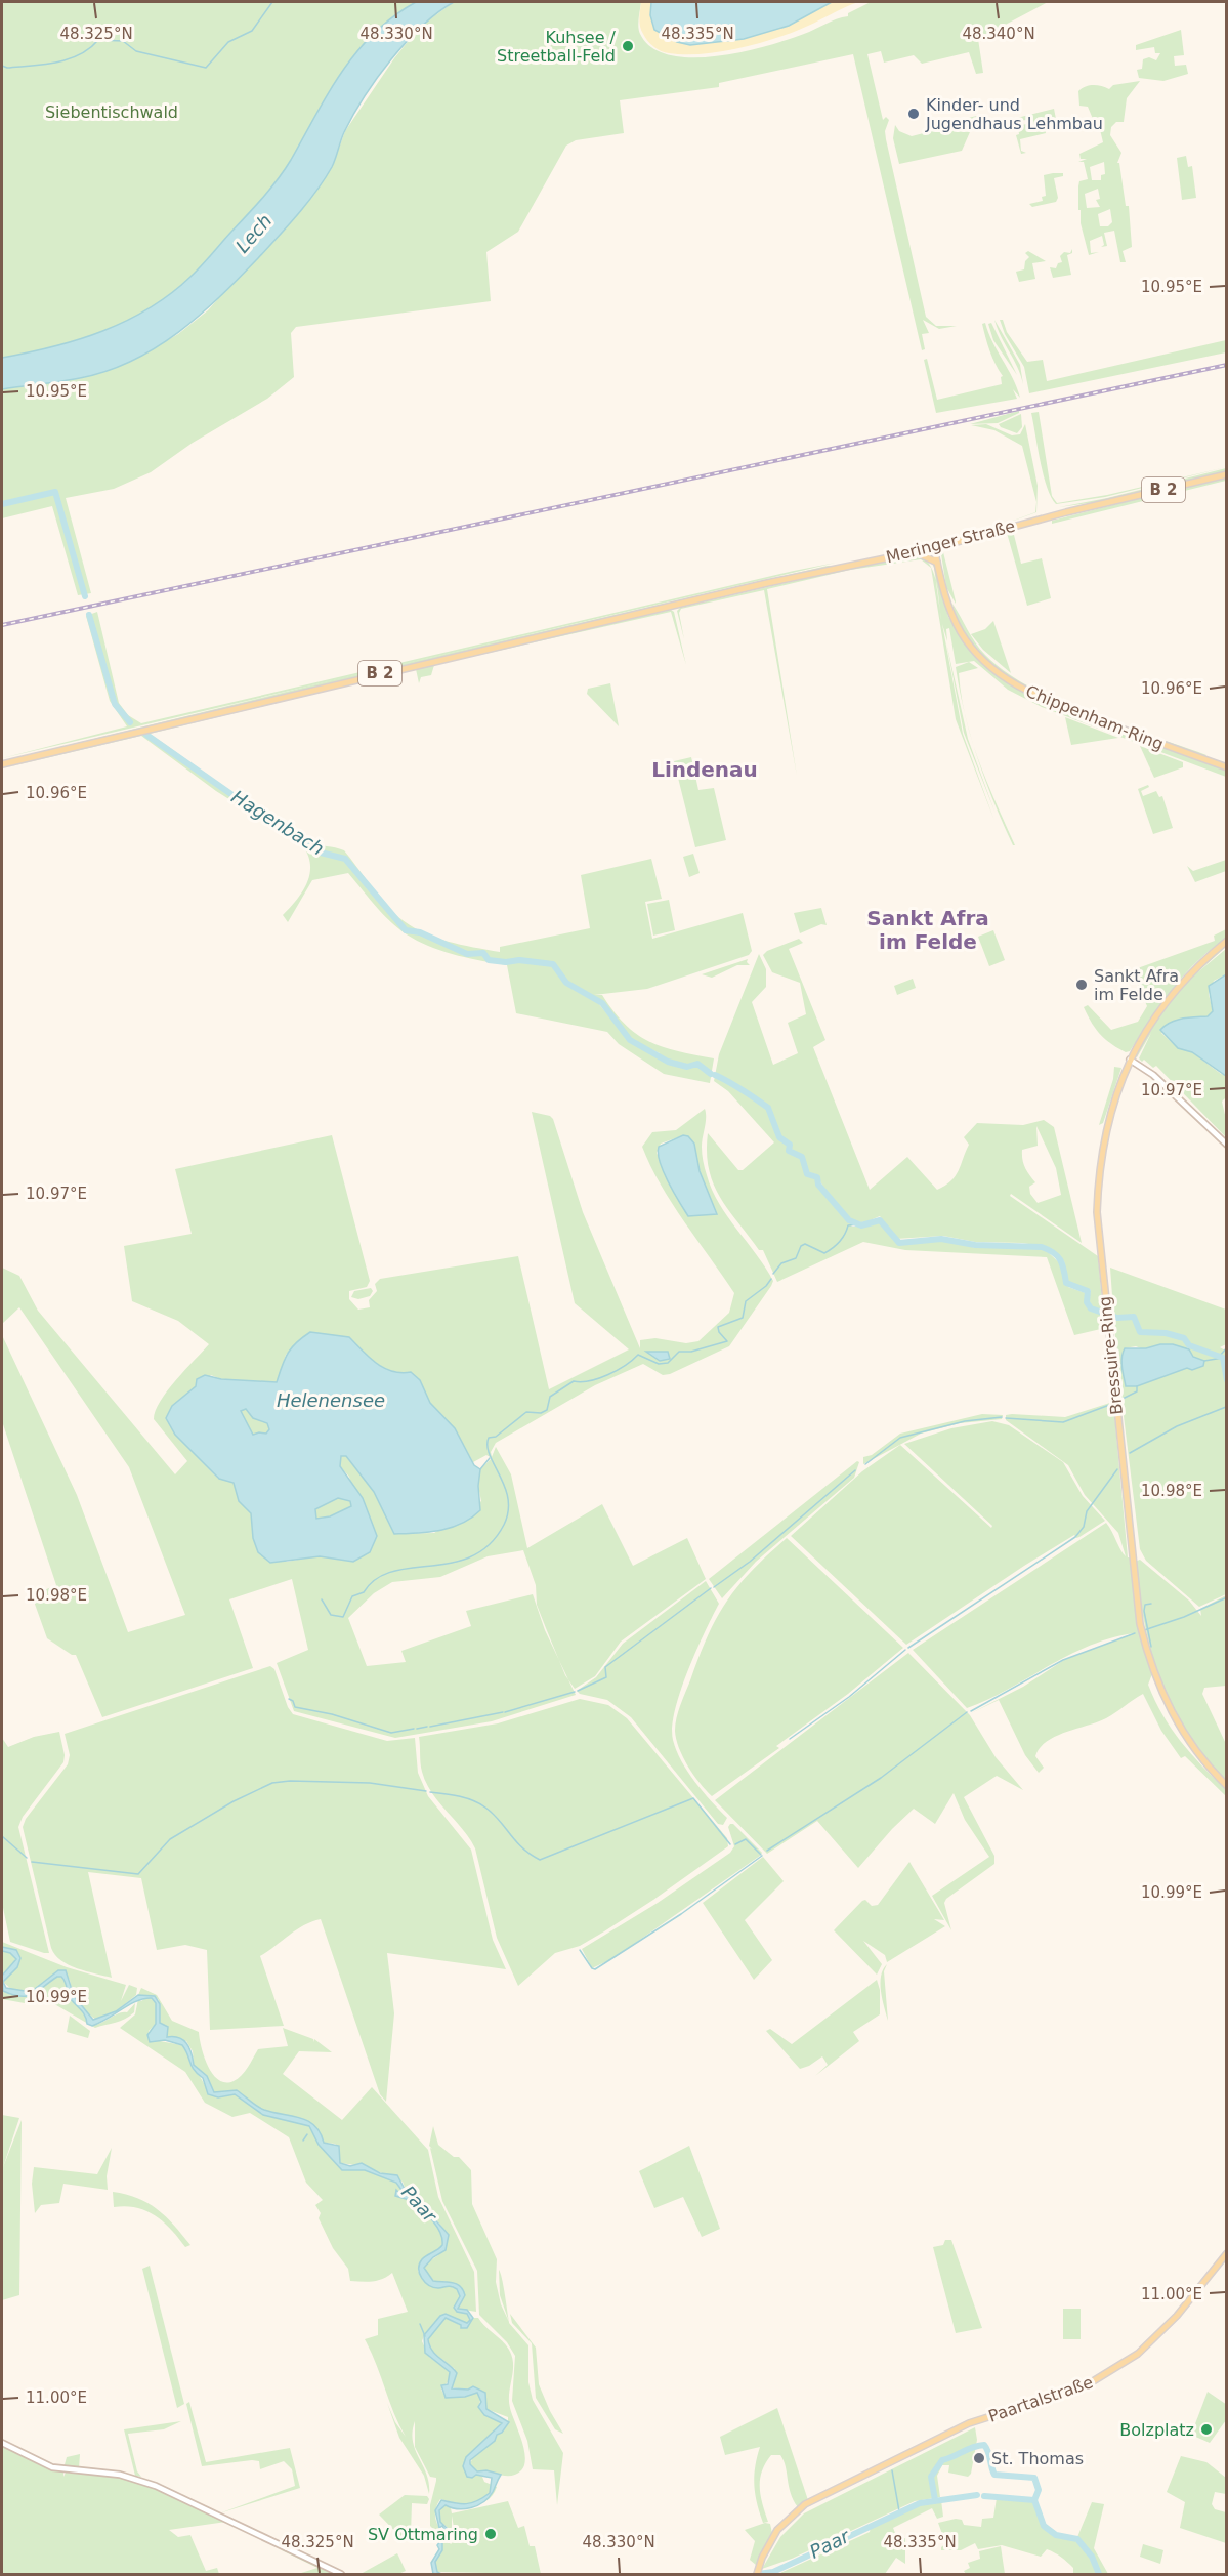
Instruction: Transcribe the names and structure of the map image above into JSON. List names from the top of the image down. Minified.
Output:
{"streets":{"main road":["B 2","Meringer Straße","Chippenham-Ring","Bressuire-Ring","Paartalstraße"]},"crossings":[["Meringer Straße","Chippenham-Ring"]],"districts":["Lindenau","Sankt Afra im Felde"],"water":["Lech","Hagenbach","Helenensee","Paar"],"parks":["Siebentischwald"],"places":["Kuhsee / Streetball-Feld","Kinder- und Jugendhaus Lehmbau","Sankt Afra im Felde","Bolzplatz","St. Thomas","SV Ottmaring"],"coordinates":["48.325°N","48.330°N","48.335°N","48.340°N","10.95°E","10.96°E","10.97°E","10.98°E","10.99°E","11.00°E"]}
